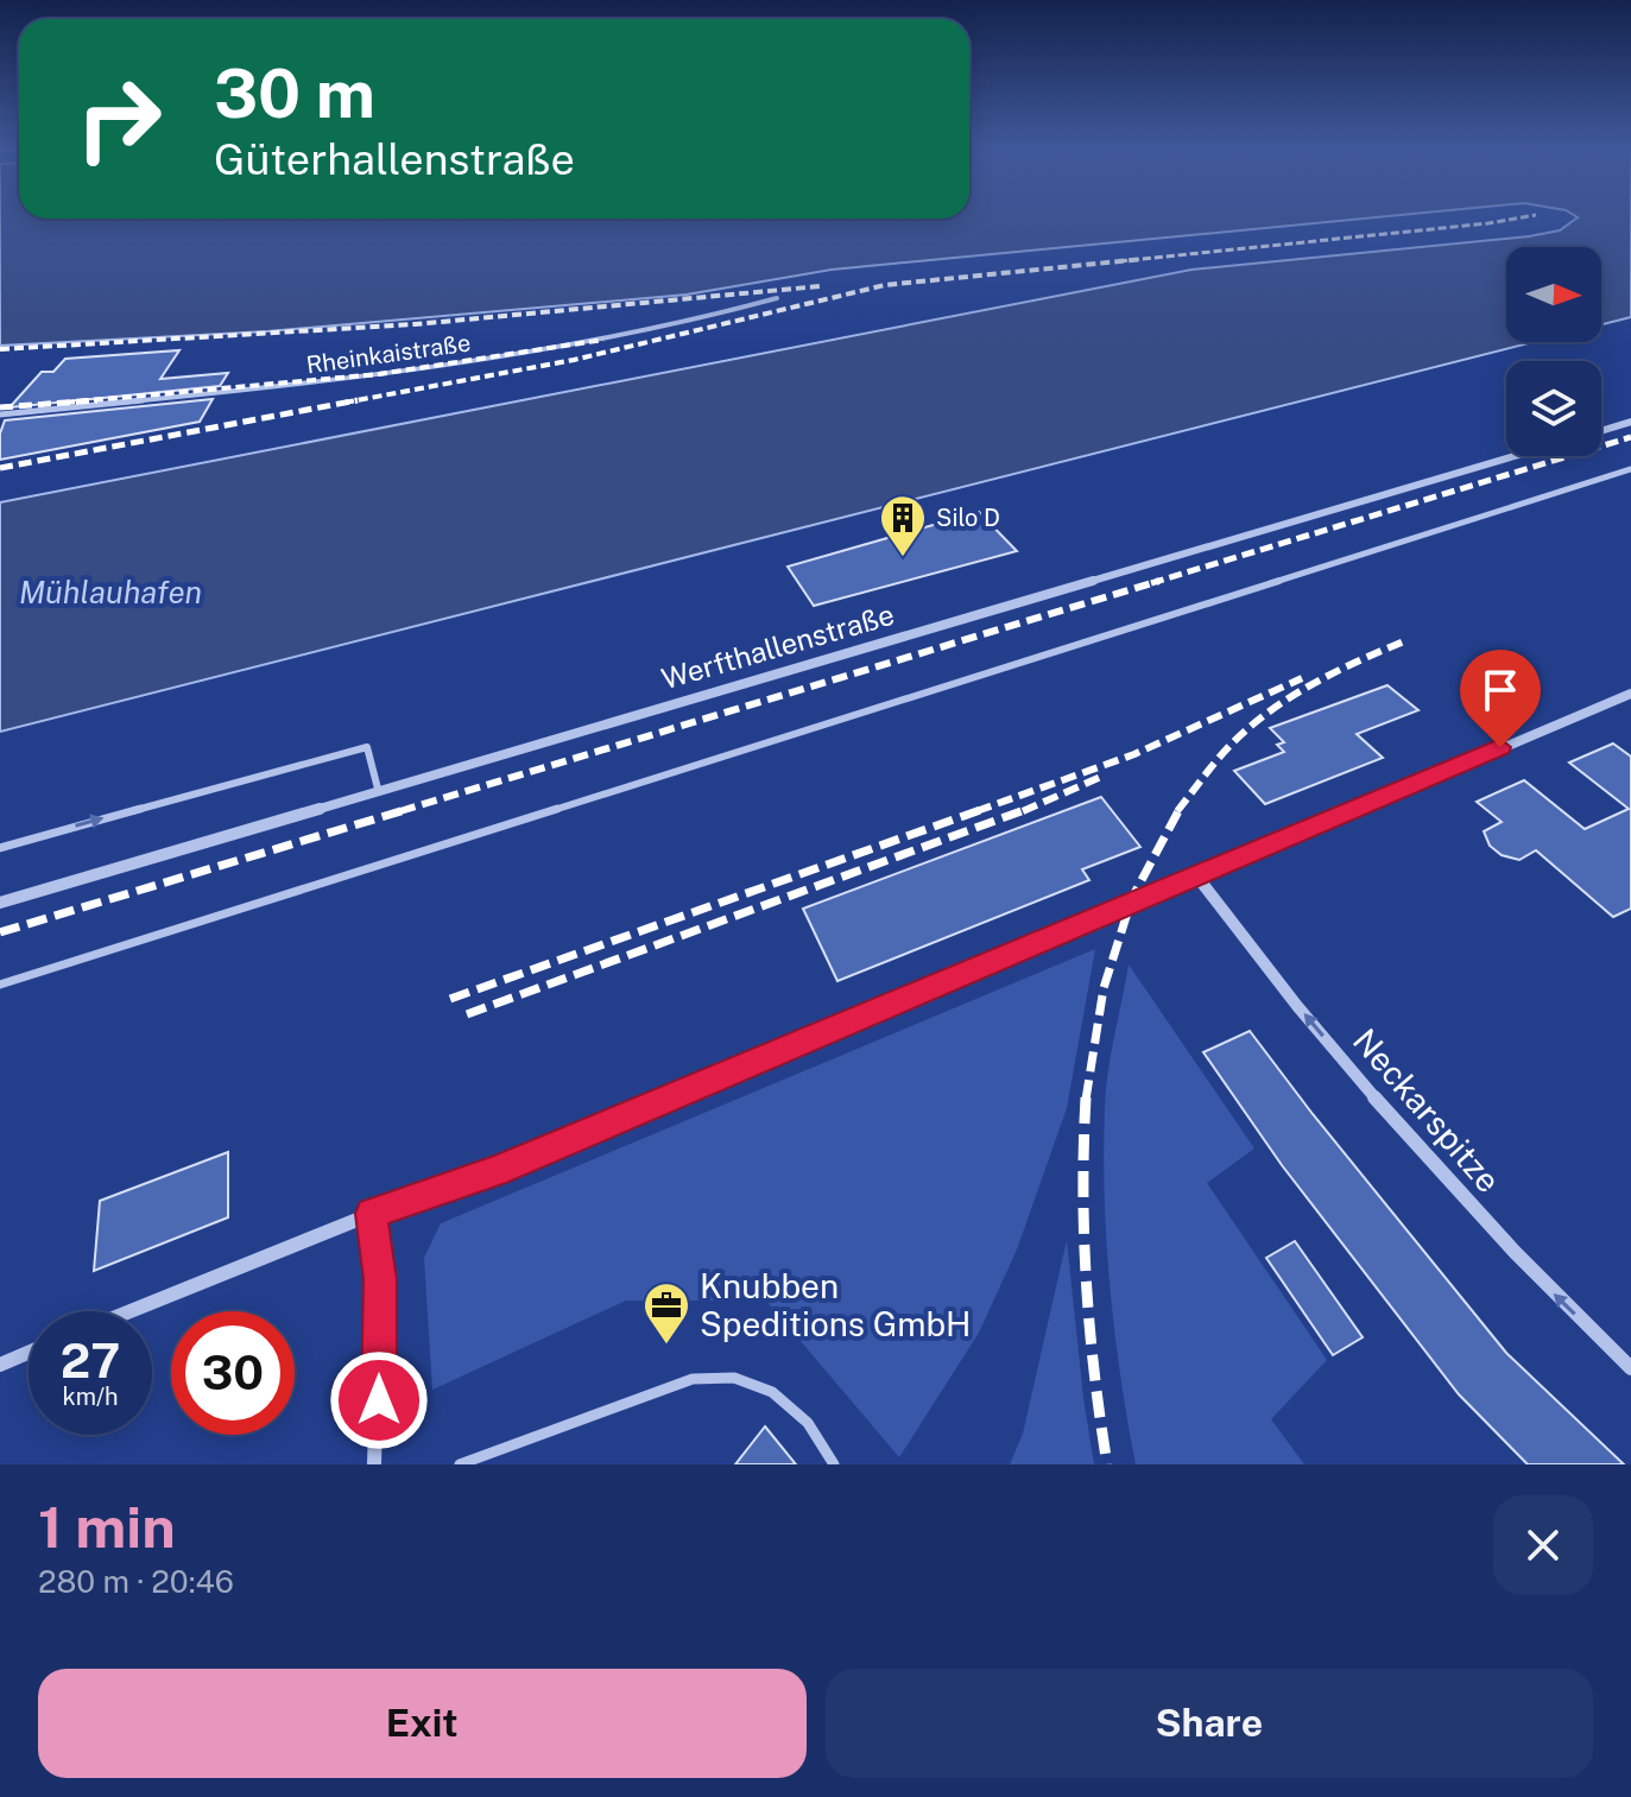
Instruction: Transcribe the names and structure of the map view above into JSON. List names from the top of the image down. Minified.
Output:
{"streets":{"street":["Werfthallenstraße","Neckarspitze"],"lane":["Rheinkaistraße"]},"one_way":["Neckarspitze"],"water":["Mühlauhafen"],"places":{"building":["Silo D"],"office":["Knubben Speditions GmbH"]},"north":"right","page":{"turn":["30 m","Güterhallenstraße"],"speed":"27 km/h","limit":"30","heading":["1 min","280 m · 20:46"],"buttons":["Exit","Share"]}}
